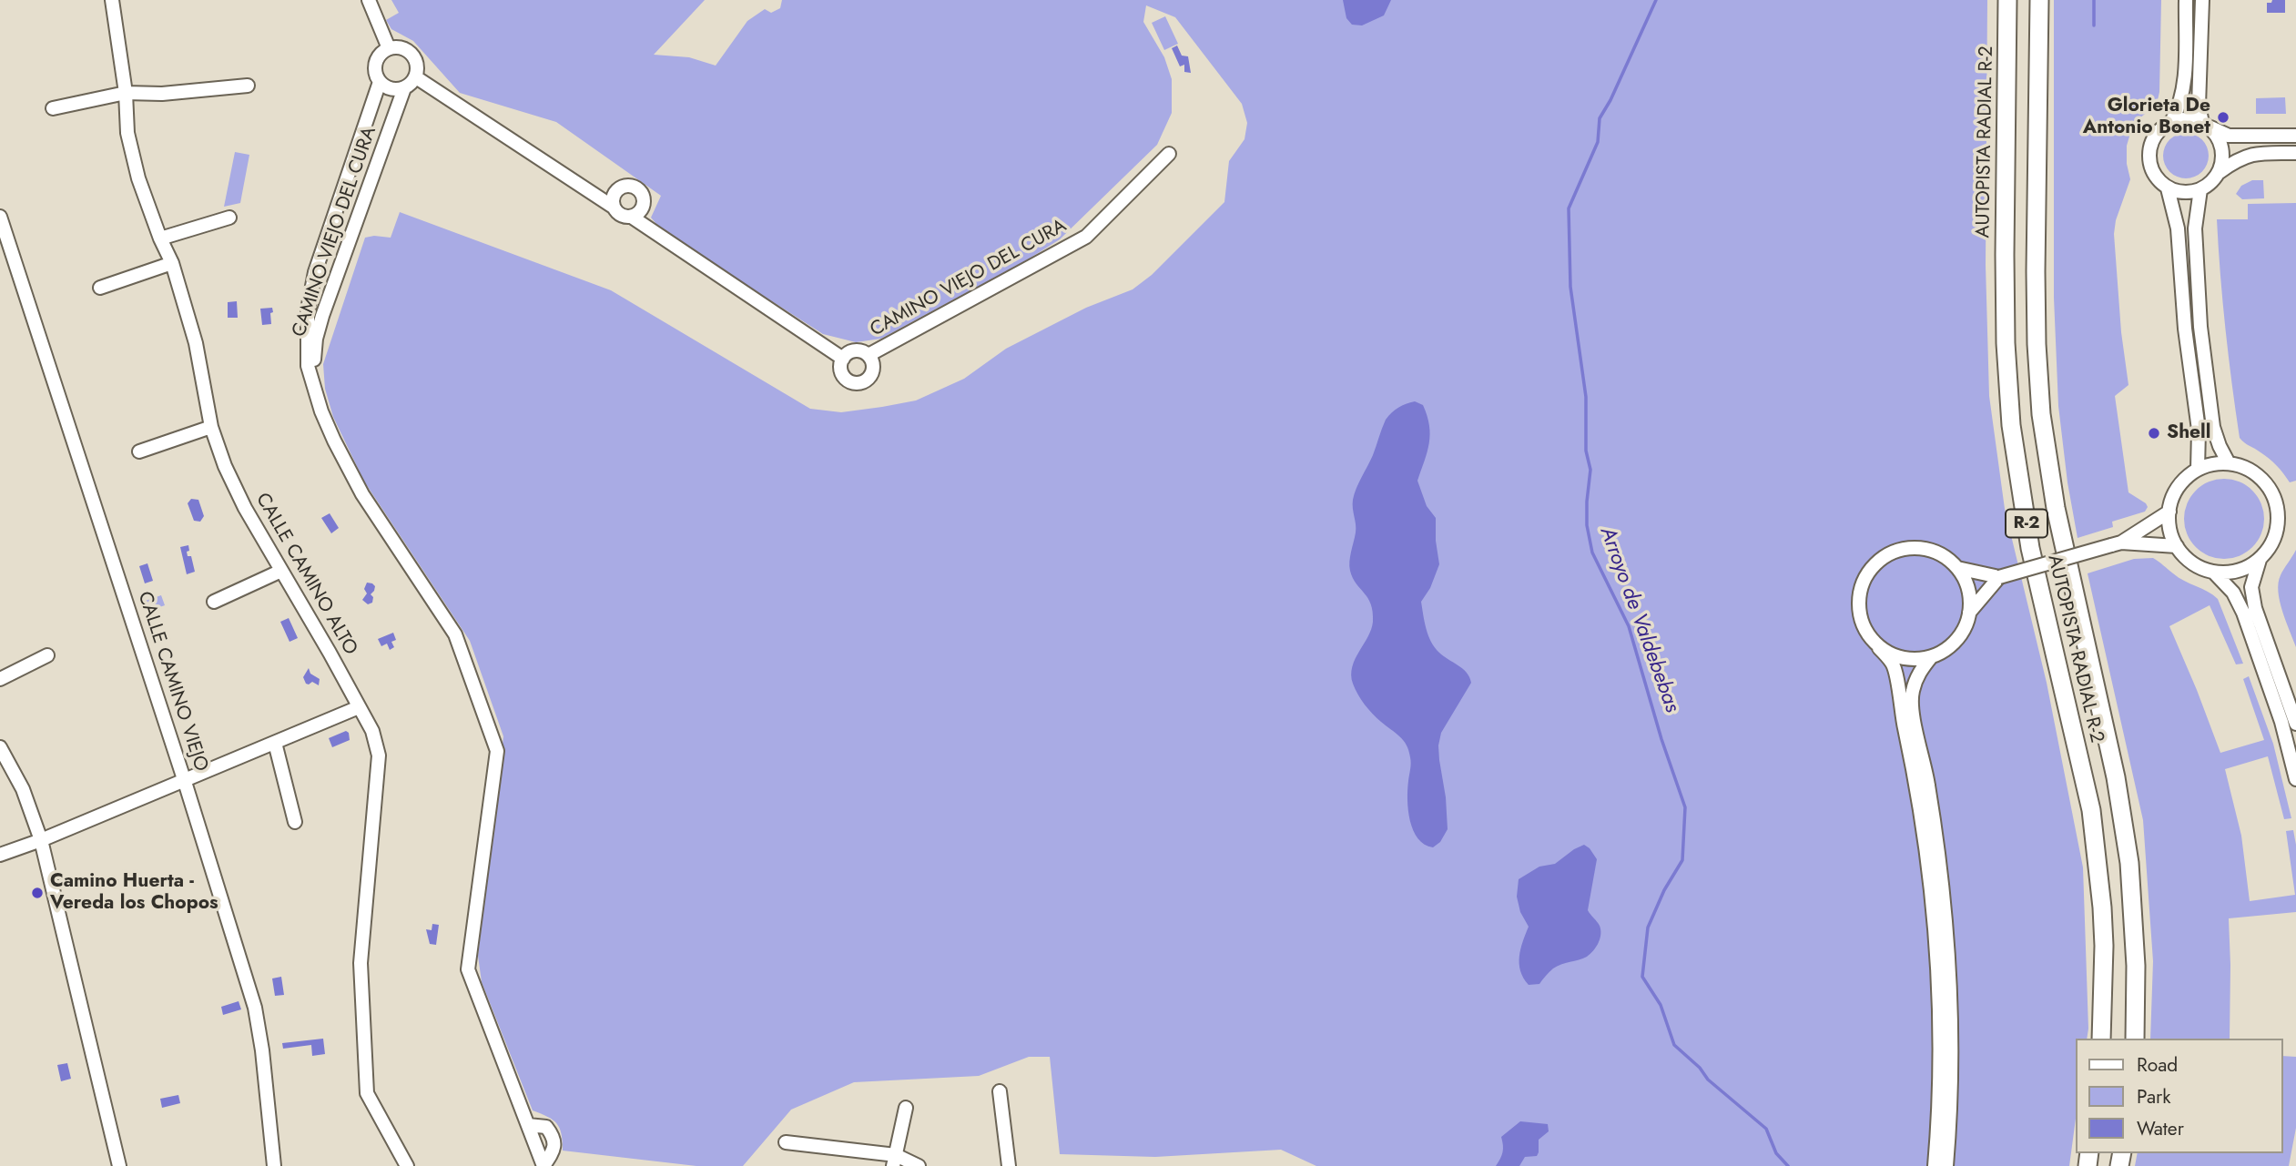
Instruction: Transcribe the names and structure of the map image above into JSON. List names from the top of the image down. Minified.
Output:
{"streets":{"highway":["AUTOPISTA RADIAL R-2","R-2"],"street":["CAMINO VIEJO DEL CURA","CALLE CAMINO ALTO","CALLE CAMINO VIEJO"]},"water":["Arroyo de Valdebebas"],"places":["Glorieta De Antonio Bonet","Shell","Camino Huerta - Vereda los Chopos"],"legend":["Road","Park","Water"]}
